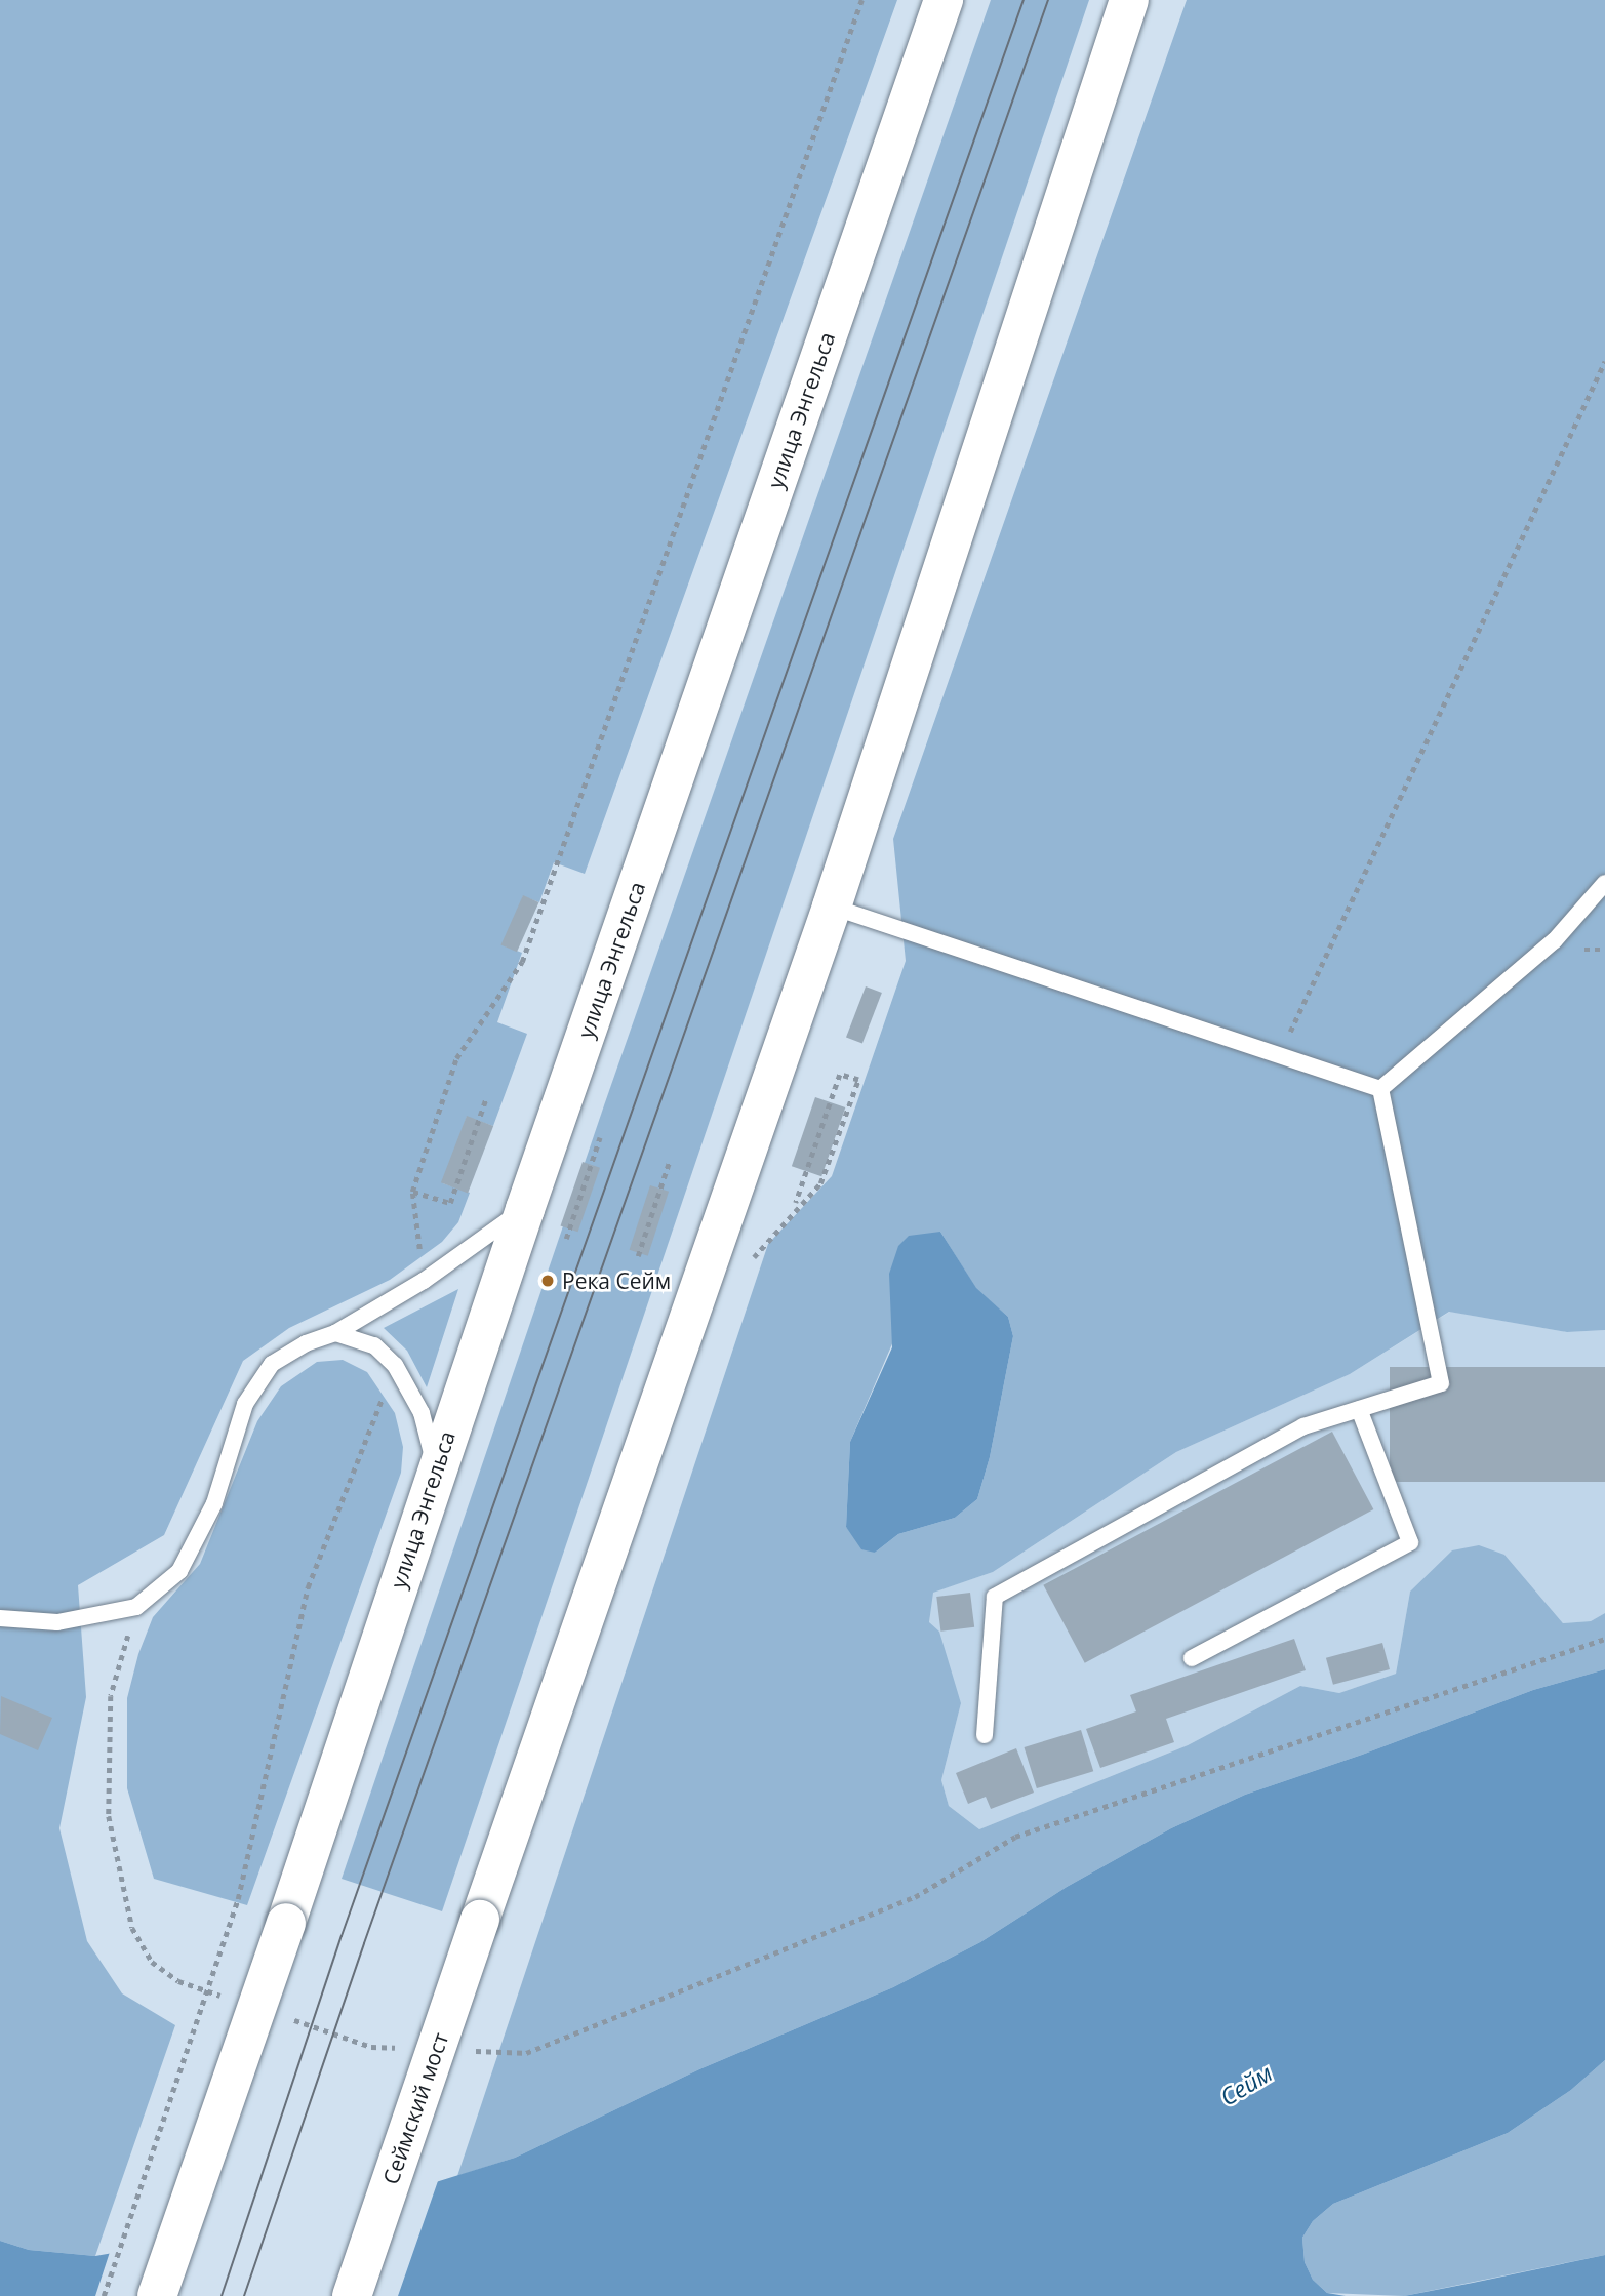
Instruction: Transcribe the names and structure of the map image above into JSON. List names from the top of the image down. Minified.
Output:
{"streets":{"main road":["улица Энгельса","Сеймский мост"]},"water":["Сейм"],"places":["Река Сейм"]}
